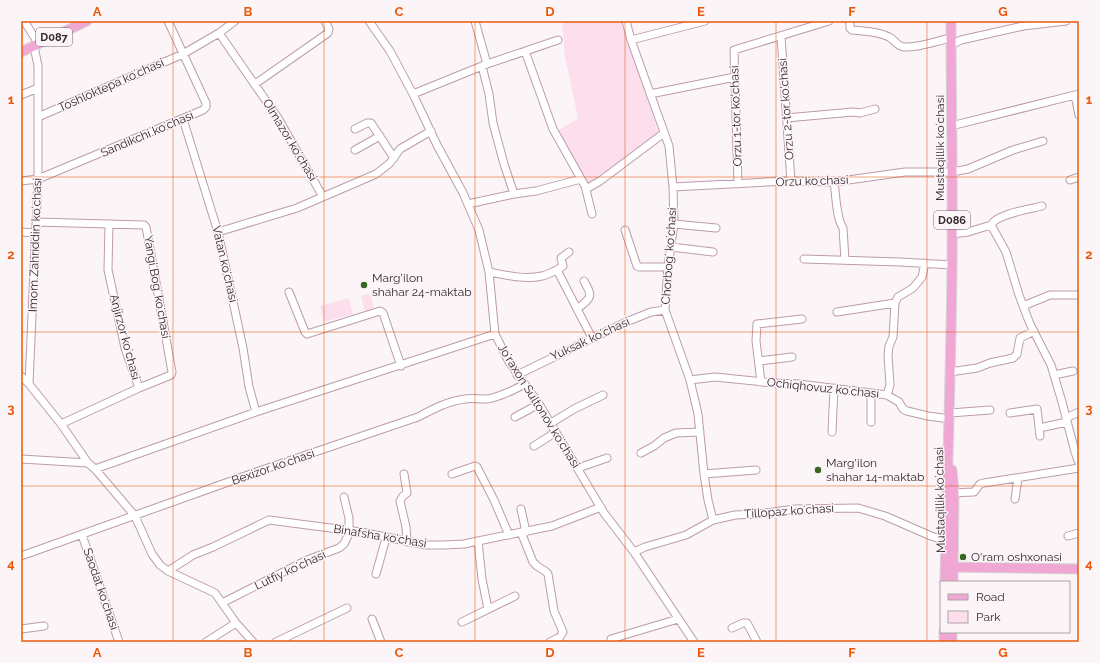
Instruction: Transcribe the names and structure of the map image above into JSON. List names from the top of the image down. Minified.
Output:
{"streets":{"main road":["D087","Mustaqillik koʻchasi","D086"],"street":["Toshloktepa koʻchasi","Orzu 2-tor ko'chasi","Orzu 1-tor ko'chasi","Sandikchi koʻchasi","Olmazor koʻchasi","Orzu koʻchasi","Imom Zahriddin koʻchasi","Chorbogʻ koʻchasi","Vatan koʻchasi","Yangi Bogʻ koʻchasi","Anjirzor koʻchasi","Yuksak koʻchasi","Ochiqhovuz koʻchasi","Joʻraxon Sultonov koʻchasi","Bexizor koʻchasi","Tillopaz koʻchasi","Binafsha koʻchasi","Lutfiy koʻchasi","Saodat koʻchasi"]},"crossings":[["D087","Imom Zahriddin koʻchasi"],["Toshloktepa koʻchasi","Sandikchi koʻchasi"],["Toshloktepa koʻchasi","Imom Zahriddin koʻchasi"],["Orzu 2-tor ko'chasi","Orzu 1-tor ko'chasi"],["Orzu 2-tor ko'chasi","Orzu koʻchasi"],["Orzu 1-tor ko'chasi","Orzu koʻchasi"],["Sandikchi koʻchasi","Imom Zahriddin koʻchasi"],["Sandikchi koʻchasi","Vatan koʻchasi"],["Olmazor koʻchasi","Vatan koʻchasi"],["Olmazor koʻchasi","Joʻraxon Sultonov koʻchasi"],["Mustaqillik koʻchasi","Orzu koʻchasi"],["Mustaqillik koʻchasi","Ochiqhovuz koʻchasi"],["Mustaqillik koʻchasi","Tillopaz koʻchasi"],["Orzu koʻchasi","Chorbogʻ koʻchasi"],["Imom Zahriddin koʻchasi","Yangi Bogʻ koʻchasi"],["Chorbogʻ koʻchasi","Yuksak koʻchasi"],["Chorbogʻ koʻchasi","Ochiqhovuz koʻchasi"],["Chorbogʻ koʻchasi","Tillopaz koʻchasi"],["Yangi Bogʻ koʻchasi","Anjirzor koʻchasi"],["Yuksak koʻchasi","Joʻraxon Sultonov koʻchasi"],["Joʻraxon Sultonov koʻchasi","Bexizor koʻchasi"],["Joʻraxon Sultonov koʻchasi","Tillopaz koʻchasi"],["Joʻraxon Sultonov koʻchasi","Binafsha koʻchasi"],["Bexizor koʻchasi","Saodat koʻchasi"],["Binafsha koʻchasi","Lutfiy koʻchasi"]],"places":["Marg'ilon shahar 24-maktab","Marg'ilon shahar 14-maktab","O'ram oshxonasi"],"legend":["Road","Park"],"grid":{"columns":["A","B","C","D","E","F","G"],"rows":["1","2","3","4"]}}
